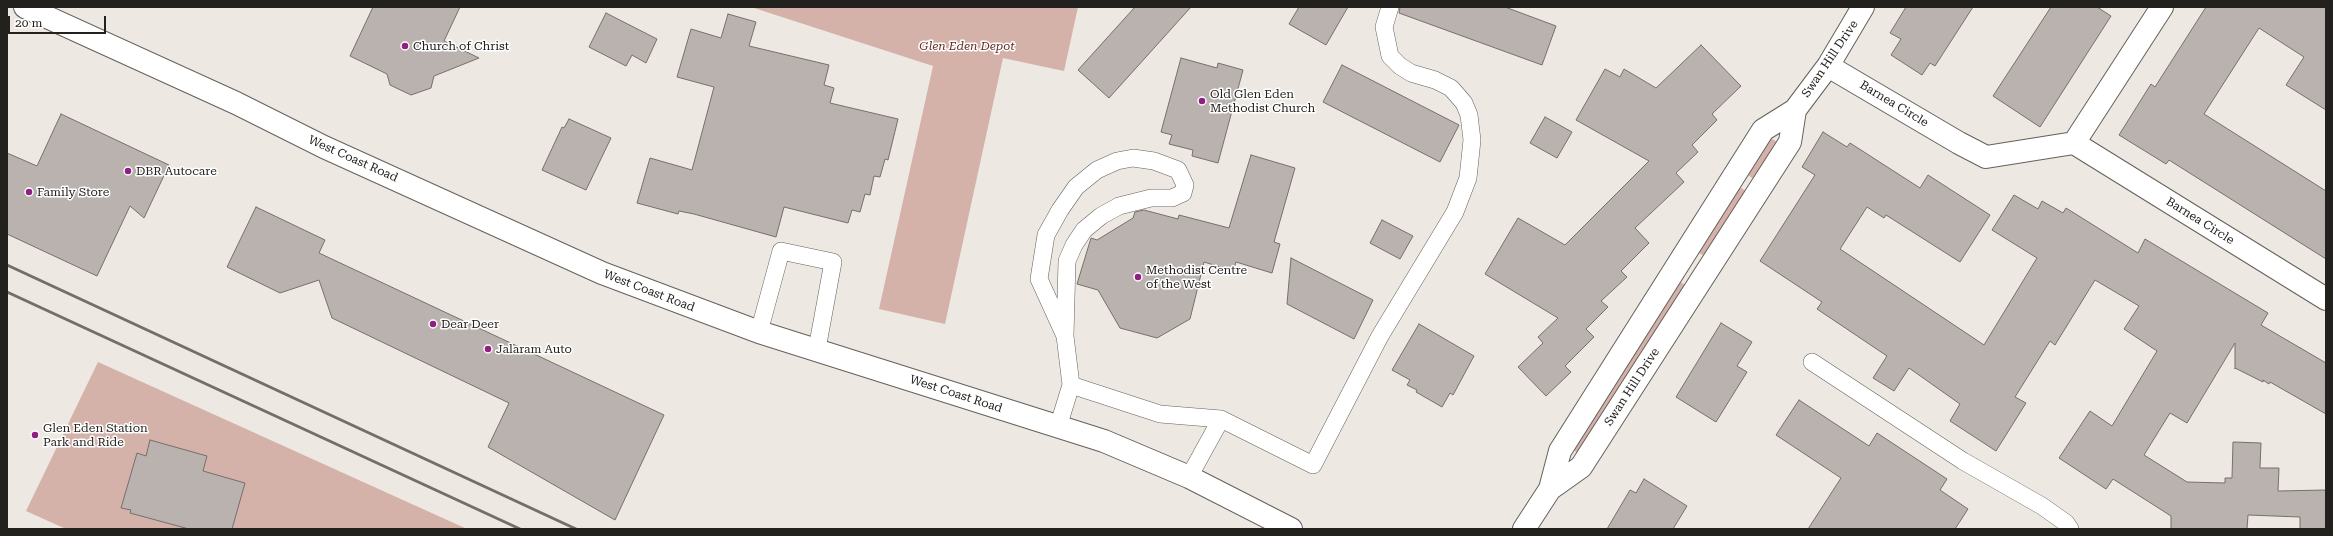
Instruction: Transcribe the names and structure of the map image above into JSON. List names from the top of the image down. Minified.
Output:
{"streets":{"street":["Swan Hill Drive","Barnea Circle","West Coast Road"]},"crossings":[["Swan Hill Drive","Barnea Circle"]],"parks":["Glen Eden Depot"],"places":["Church of Christ","Old Glen Eden Methodist Church","DBR Autocare","Family Store","Methodist Centre of the West","Dear Deer","Jalaram Auto","Glen Eden Station Park and Ride"],"scale_bar":"20 m"}
